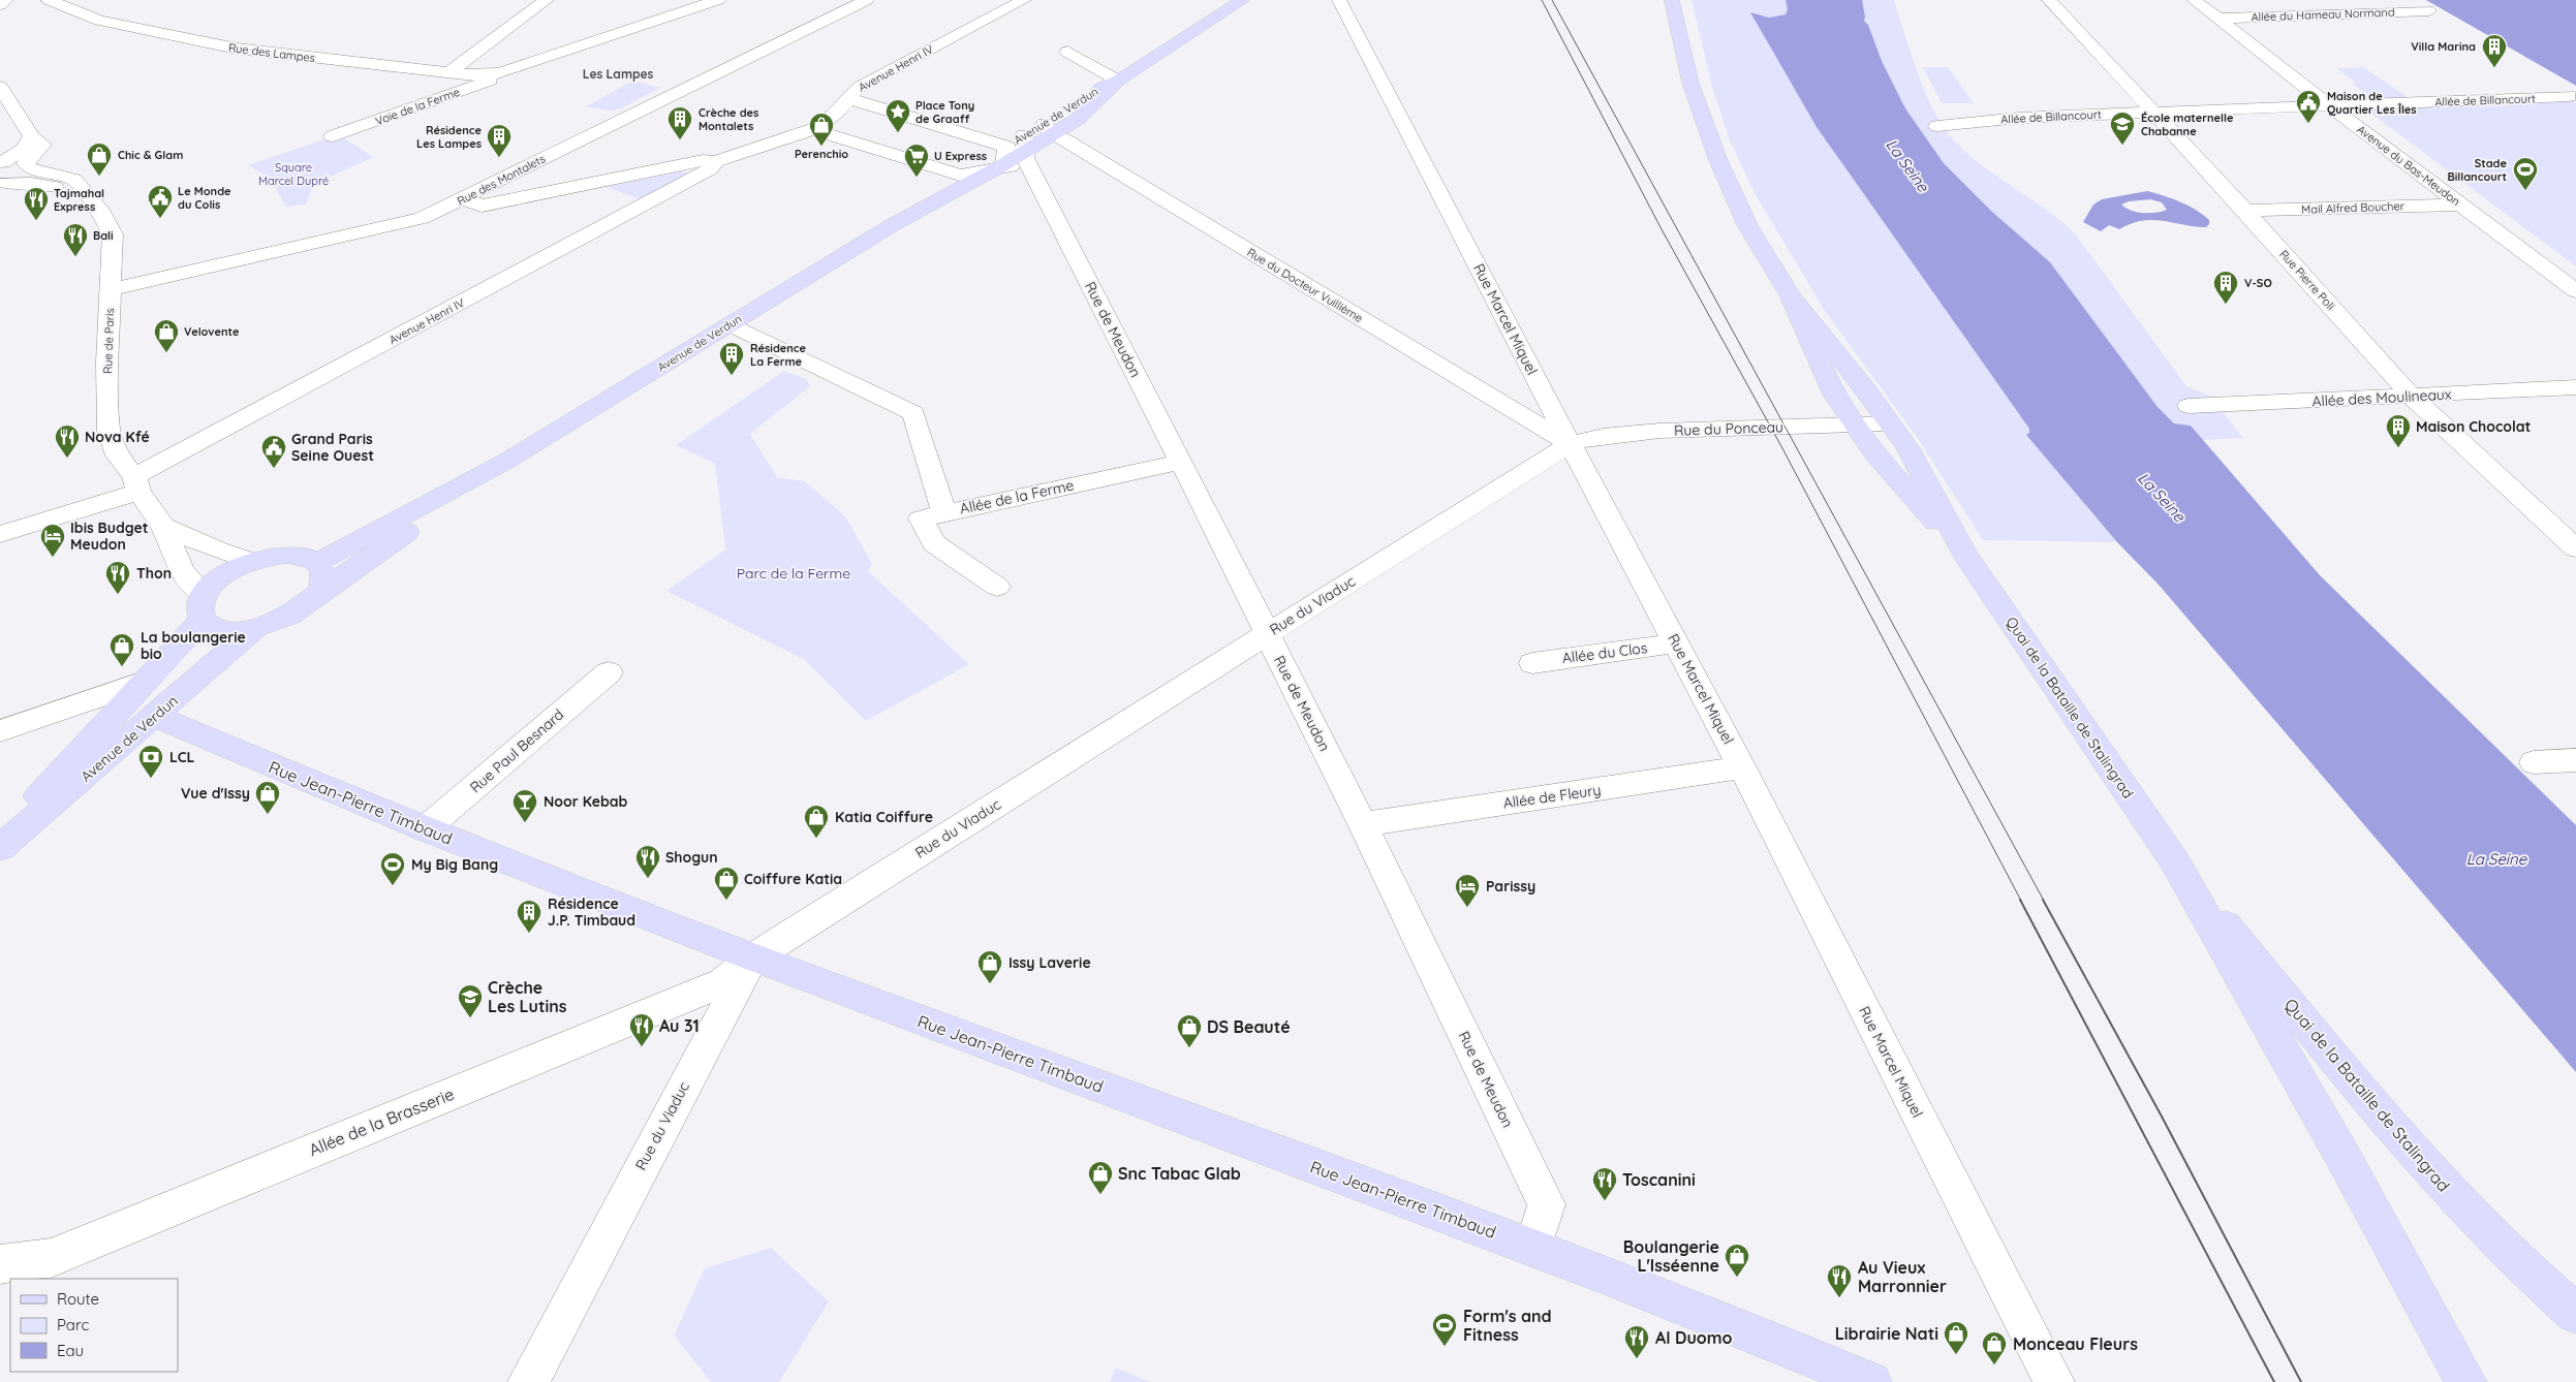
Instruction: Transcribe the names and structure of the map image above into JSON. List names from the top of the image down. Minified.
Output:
{"streets":{"main road":["Avenue de Verdun","Quai de la Bataille de Stalingrad","Rue Jean-Pierre Timbaud"],"street":["Allée du Hameau Normand","Rue des Lampes","Avenue Henri IV","Allée de Billancourt","Voie de la Ferme","Avenue du Bas-Meudon","Rue des Montalets","Mail Alfred Boucher","Rue Pierre Poli","Rue du Docteur Vuillième","Rue Marcel Miquel","Rue de Meudon","Rue de Paris","Allée des Moulineaux","Rue du Ponceau","Allée de la Ferme","Rue du Viaduc","Allée du Clos","Rue Paul Besnard","Allée de Fleury","Allée de la Brasserie"]},"crossings":[["Allée du Hameau Normand","Avenue du Bas-Meudon"],["Rue des Lampes","Voie de la Ferme"],["Avenue Henri IV","Rue des Montalets"],["Avenue Henri IV","Rue de Paris"],["Allée de Billancourt","Avenue du Bas-Meudon"],["Allée de Billancourt","Rue Pierre Poli"],["Avenue de Verdun","Rue du Docteur Vuillième"],["Avenue de Verdun","Rue de Meudon"],["Avenue de Verdun","Rue de Paris"],["Avenue de Verdun","Allée de la Ferme"],["Avenue de Verdun","Rue Jean-Pierre Timbaud"],["Avenue du Bas-Meudon","Mail Alfred Boucher"],["Rue des Montalets","Rue de Paris"],["Mail Alfred Boucher","Rue Pierre Poli"],["Rue Pierre Poli","Allée des Moulineaux"],["Rue du Docteur Vuillième","Rue Marcel Miquel"],["Rue du Docteur Vuillième","Rue du Ponceau"],["Rue du Docteur Vuillième","Rue du Viaduc"],["Rue Marcel Miquel","Rue du Ponceau"],["Rue Marcel Miquel","Rue du Viaduc"],["Rue Marcel Miquel","Allée du Clos"],["Rue Marcel Miquel","Allée de Fleury"],["Rue de Meudon","Allée de la Ferme"],["Rue de Meudon","Rue du Viaduc"],["Rue de Meudon","Allée de Fleury"],["Rue de Meudon","Rue Jean-Pierre Timbaud"],["Rue du Ponceau","Rue du Viaduc"],["Rue du Ponceau","Quai de la Bataille de Stalingrad"],["Rue du Viaduc","Rue Jean-Pierre Timbaud"],["Rue du Viaduc","Allée de la Brasserie"],["Rue Paul Besnard","Rue Jean-Pierre Timbaud"],["Rue Jean-Pierre Timbaud","Allée de la Brasserie"]],"districts":["Les Lampes"],"water":["La Seine"],"parks":["Square Marcel Dupré","Parc de la Ferme"],"places":{"building":["Villa Marina","Crèche des Montalets","Résidence Les Lampes","V-SO","Résidence La Ferme","Maison Chocolat","Résidence J.P. Timbaud"],"public building":["Maison de Quartier Les Îles","Le Monde du Colis","Grand Paris Seine Ouest"],"place":["Place Tony de Graaff"],"school or university":["École maternelle Chabanne","Crèche Les Lutins"],"shop":["Perenchio","Chic & Glam","Velovente","La boulangerie bio","Vue d'Issy","Katia Coiffure","Coiffure Katia","Issy Laverie","DS Beauté","Snc Tabac Glab","Boulangerie L'Isséenne","Librairie Nati","Monceau Fleurs"],"supermarket":["U Express"],"sports":["Stade Billancourt","My Big Bang","Form's and Fitness"],"restaurant":["Tajmahal Express","Bali","Nova Kfé","Thon","Shogun","Au 31","Toscanini","Au Vieux Marronnier","Al Duomo"],"hotel":["Ibis Budget Meudon","Parissy"],"bank":["LCL"],"bar":["Noor Kebab"]},"legend":["Route","Parc","Eau"]}
